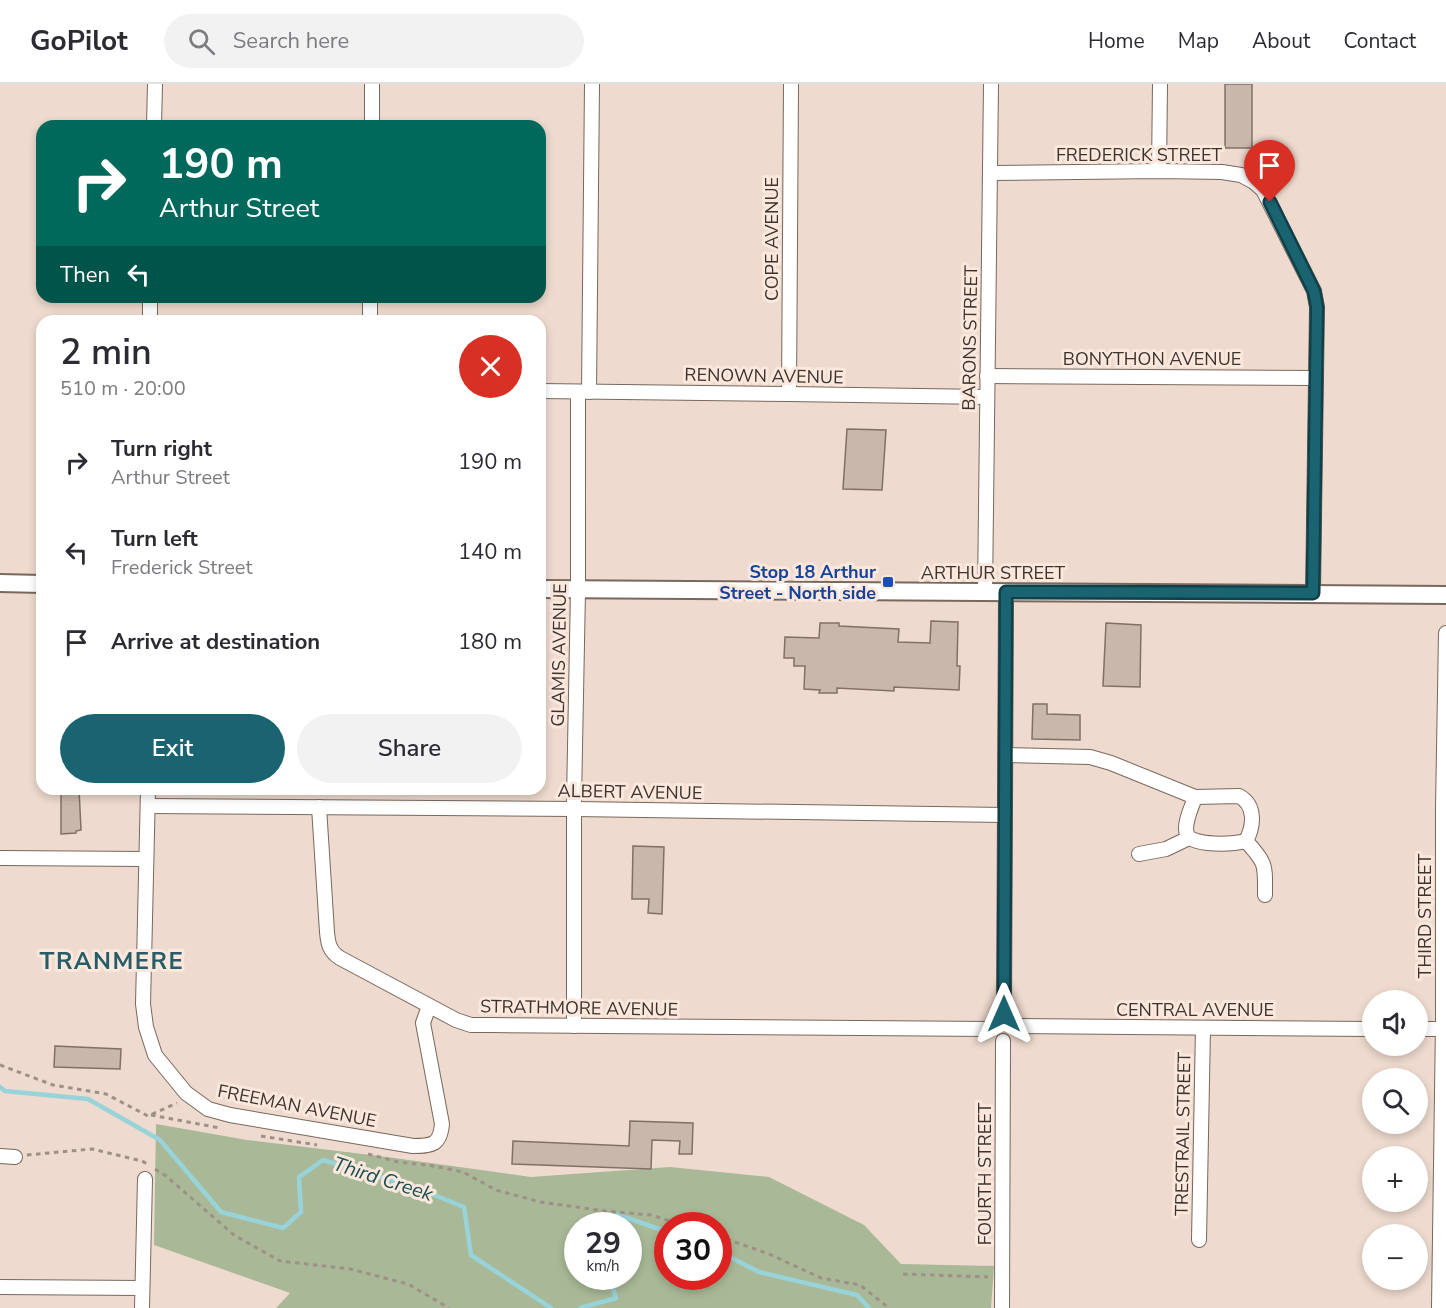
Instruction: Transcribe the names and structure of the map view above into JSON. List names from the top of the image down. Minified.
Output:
{"streets":{"street":["FREDERICK STREET","COPE AVENUE","BARONS STREET","BONYTHON AVENUE","RENOWN AVENUE","ARTHUR STREET","GLAMIS AVENUE","ALBERT AVENUE","THIRD STREET","STRATHMORE AVENUE","CENTRAL AVENUE","FREEMAN AVENUE","TRESTRAIL STREET","FOURTH STREET"]},"crossings":[["FREDERICK STREET","BARONS STREET"],["FREDERICK STREET","BONYTHON AVENUE"],["FREDERICK STREET","ARTHUR STREET"],["COPE AVENUE","RENOWN AVENUE"],["BARONS STREET","BONYTHON AVENUE"],["BARONS STREET","RENOWN AVENUE"],["BARONS STREET","ARTHUR STREET"],["RENOWN AVENUE","GLAMIS AVENUE"],["ARTHUR STREET","GLAMIS AVENUE"],["GLAMIS AVENUE","ALBERT AVENUE"],["GLAMIS AVENUE","STRATHMORE AVENUE"],["ALBERT AVENUE","STRATHMORE AVENUE"],["ALBERT AVENUE","FREEMAN AVENUE"],["STRATHMORE AVENUE","CENTRAL AVENUE"],["STRATHMORE AVENUE","FREEMAN AVENUE"],["STRATHMORE AVENUE","FOURTH STREET"],["CENTRAL AVENUE","TRESTRAIL STREET"],["CENTRAL AVENUE","FOURTH STREET"]],"districts":["TRANMERE"],"water":["Third Creek"],"places":{"transit":["Stop 18 Arthur Street - North side"]},"page":{"header":"GoPilot","search":"Search here","nav":["Home","Map","About","Contact"],"turn":["190 m","Arthur Street"],"then":"Then","heading":["2 min","510 m · 20:00"],"list":[{"name":"Turn right","note":"Arthur Street","value":"190 m"},{"name":"Turn left","note":"Frederick Street","value":"140 m"},{"name":"Arrive at destination","value":"180 m"}],"buttons":["Exit","Share"],"map_buttons":["+","−"],"speed":"29 km/h","limit":"30"}}
